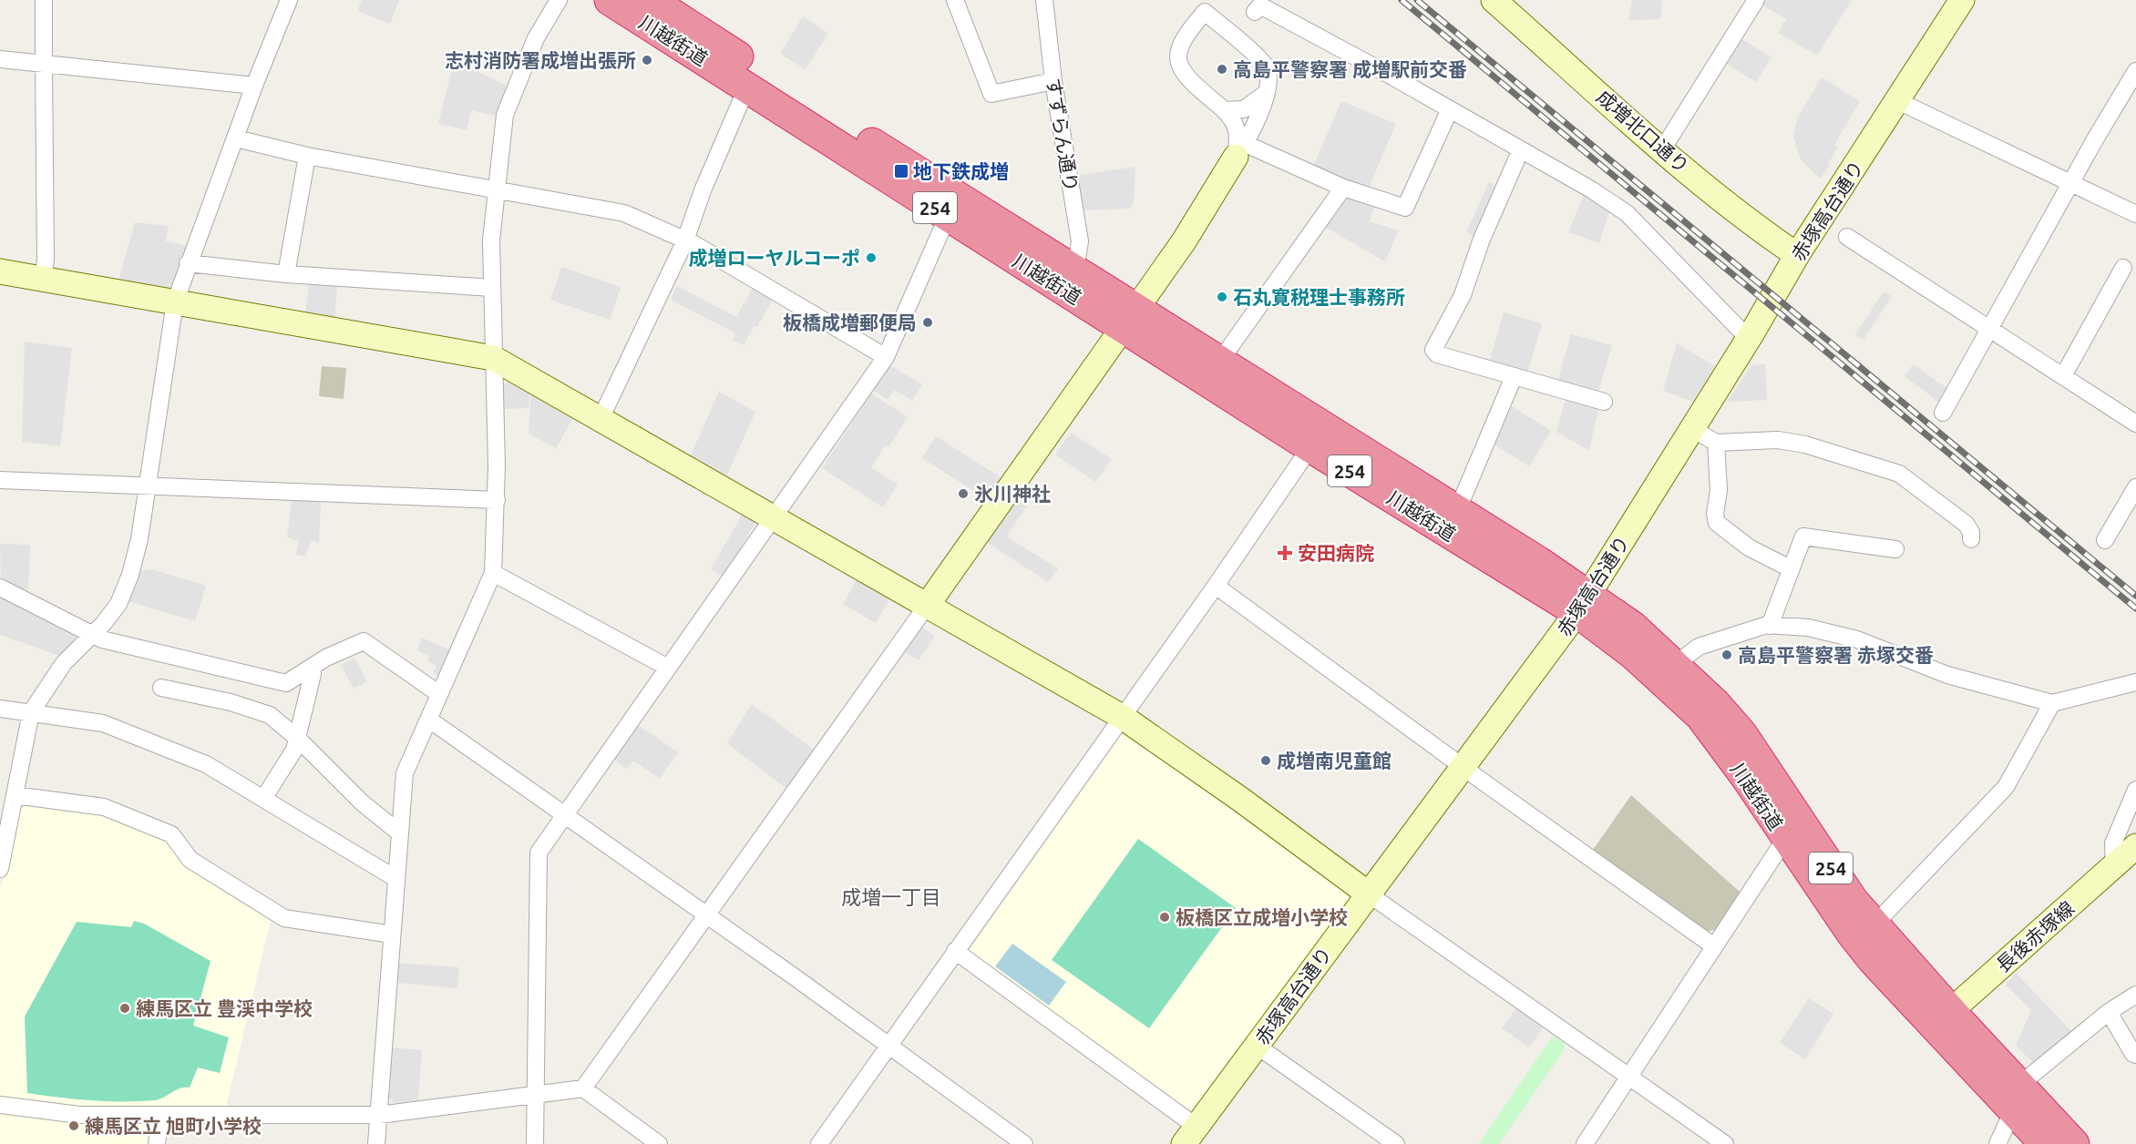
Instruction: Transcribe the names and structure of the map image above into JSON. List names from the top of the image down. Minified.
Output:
{"streets":{"highway":["川越街道","254"],"street":["成増北口通り","すずらん通り","赤塚高台通り","長後赤塚線"]},"crossings":[["川越街道","すずらん通り"],["川越街道","赤塚高台通り"],["川越街道","長後赤塚線"],["成増北口通り","赤塚高台通り"]],"districts":["成増一丁目"],"places":{"other":["志村消防署成増出張所","高島平警察署 成増駅前交番","成増ローヤルコーポ","石丸寛税理士事務所","板橋成増郵便局","氷川神社","高島平警察署 赤塚交番","成増南児童館","板橋区立成増小学校","練馬区立 豊渓中学校","練馬区立 旭町小学校"],"transit":["地下鉄成増"],"health":["安田病院"]}}
